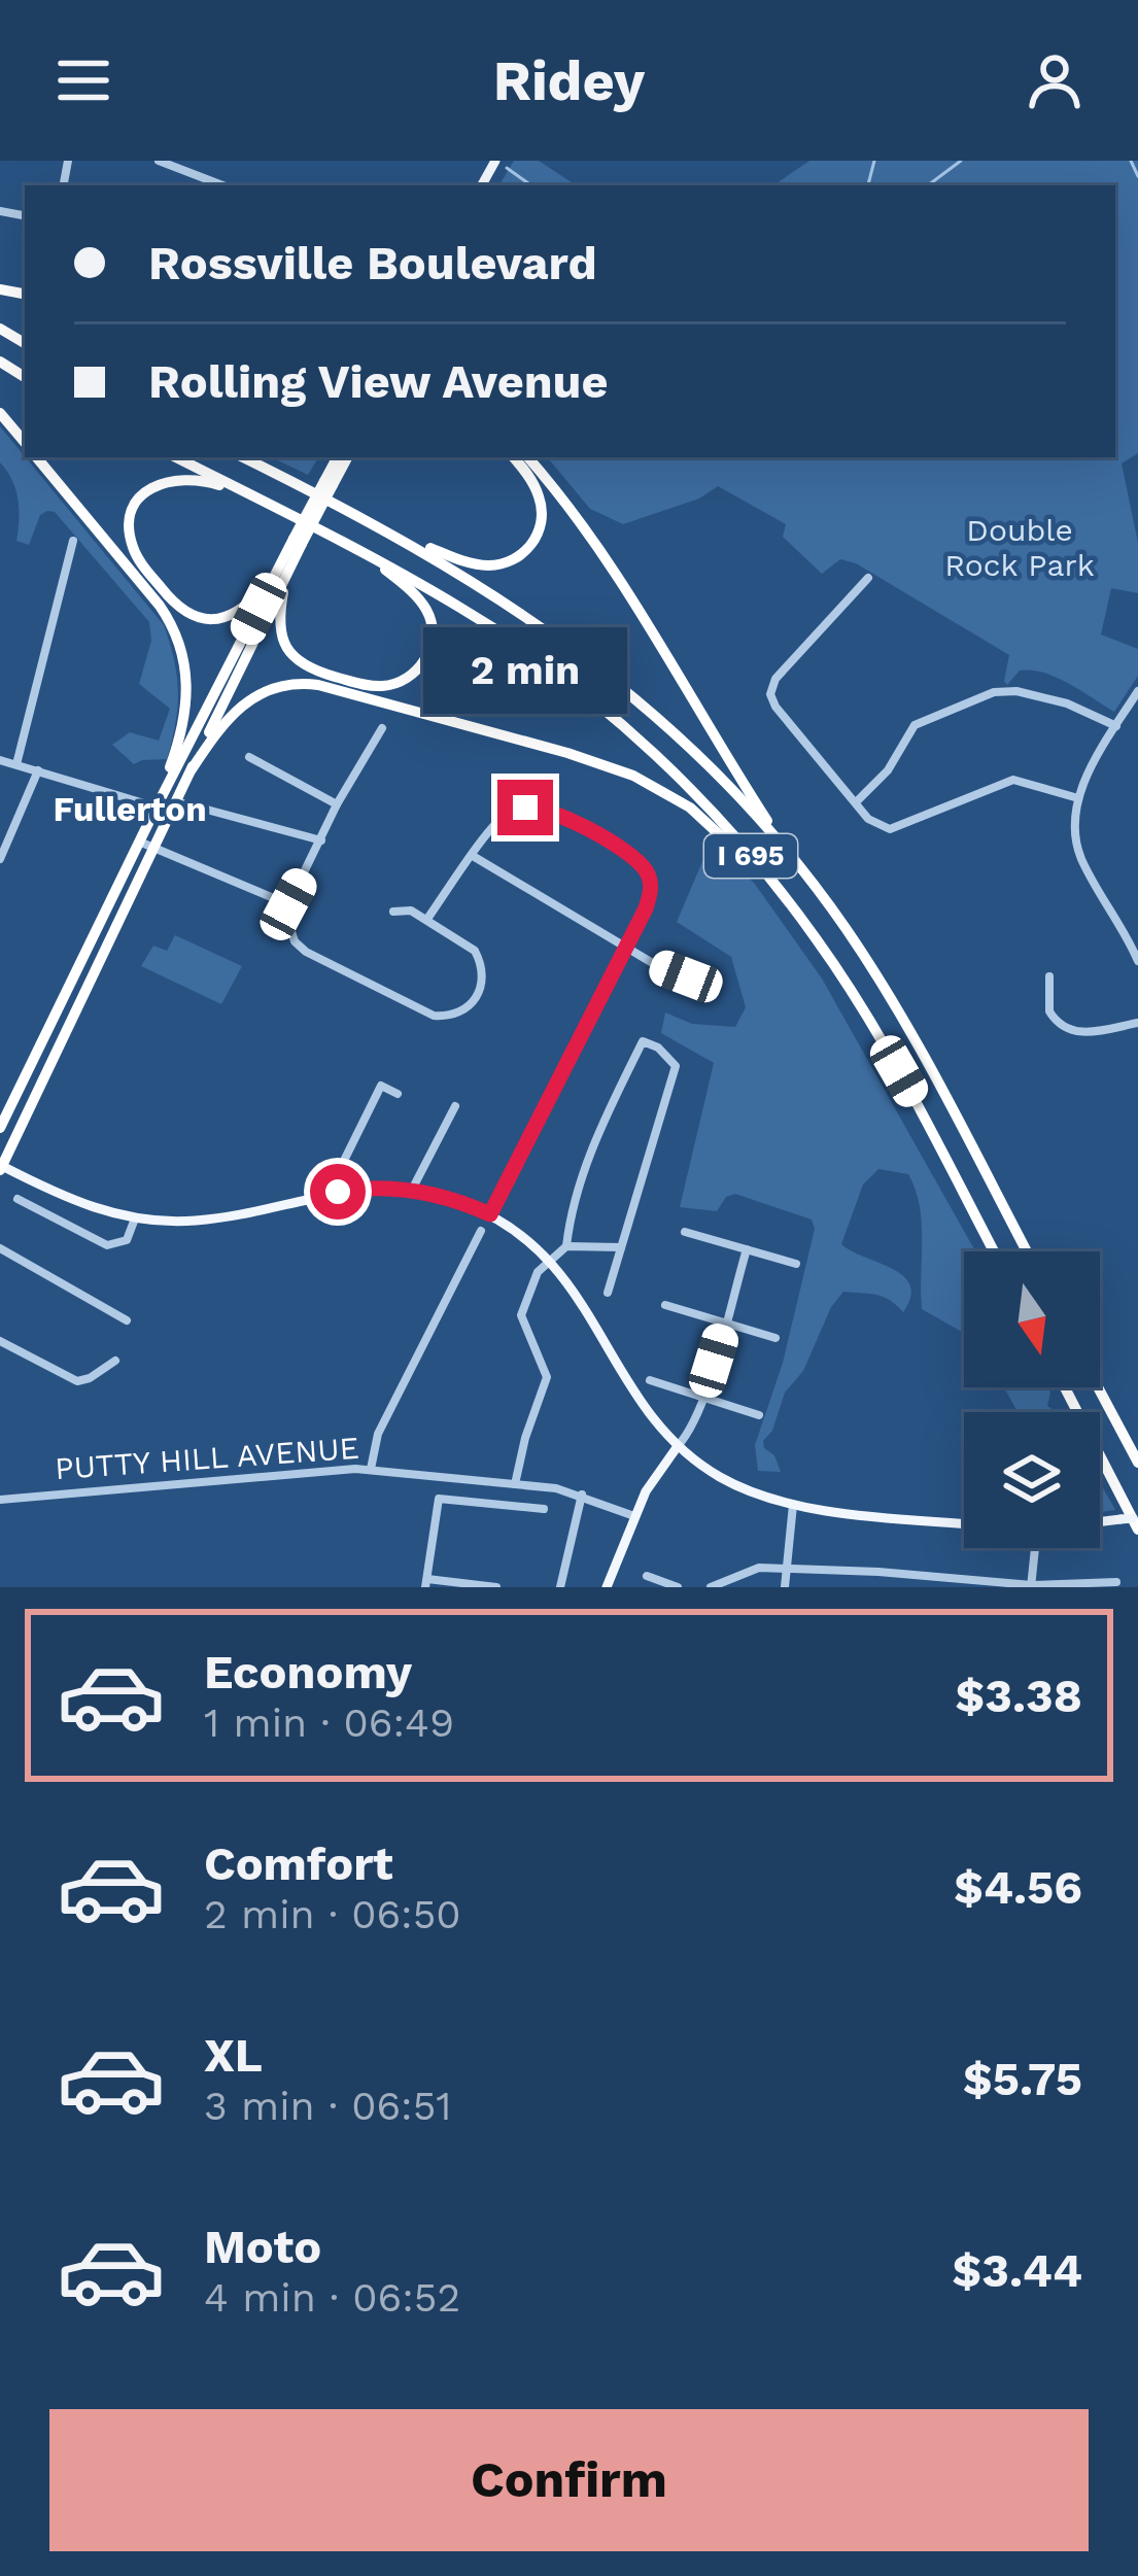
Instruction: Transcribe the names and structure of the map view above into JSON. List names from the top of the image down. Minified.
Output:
{"streets":{"highway":["I 695"],"street":["PUTTY HILL AVENUE"]},"districts":["Fullerton"],"parks":["Double Rock Park"],"north":"bottom","page":{"header":"Ridey","banner":["Rossville Boulevard","Rolling View Avenue"],"bubble":"2 min","list":[{"name":"Economy","note":"1 min · 06:49","value":"$3.38"},{"name":"Comfort","note":"2 min · 06:50","value":"$4.56"},{"name":"XL","note":"3 min · 06:51","value":"$5.75"},{"name":"Moto","note":"4 min · 06:52","value":"$3.44"}],"buttons":"Confirm"}}
